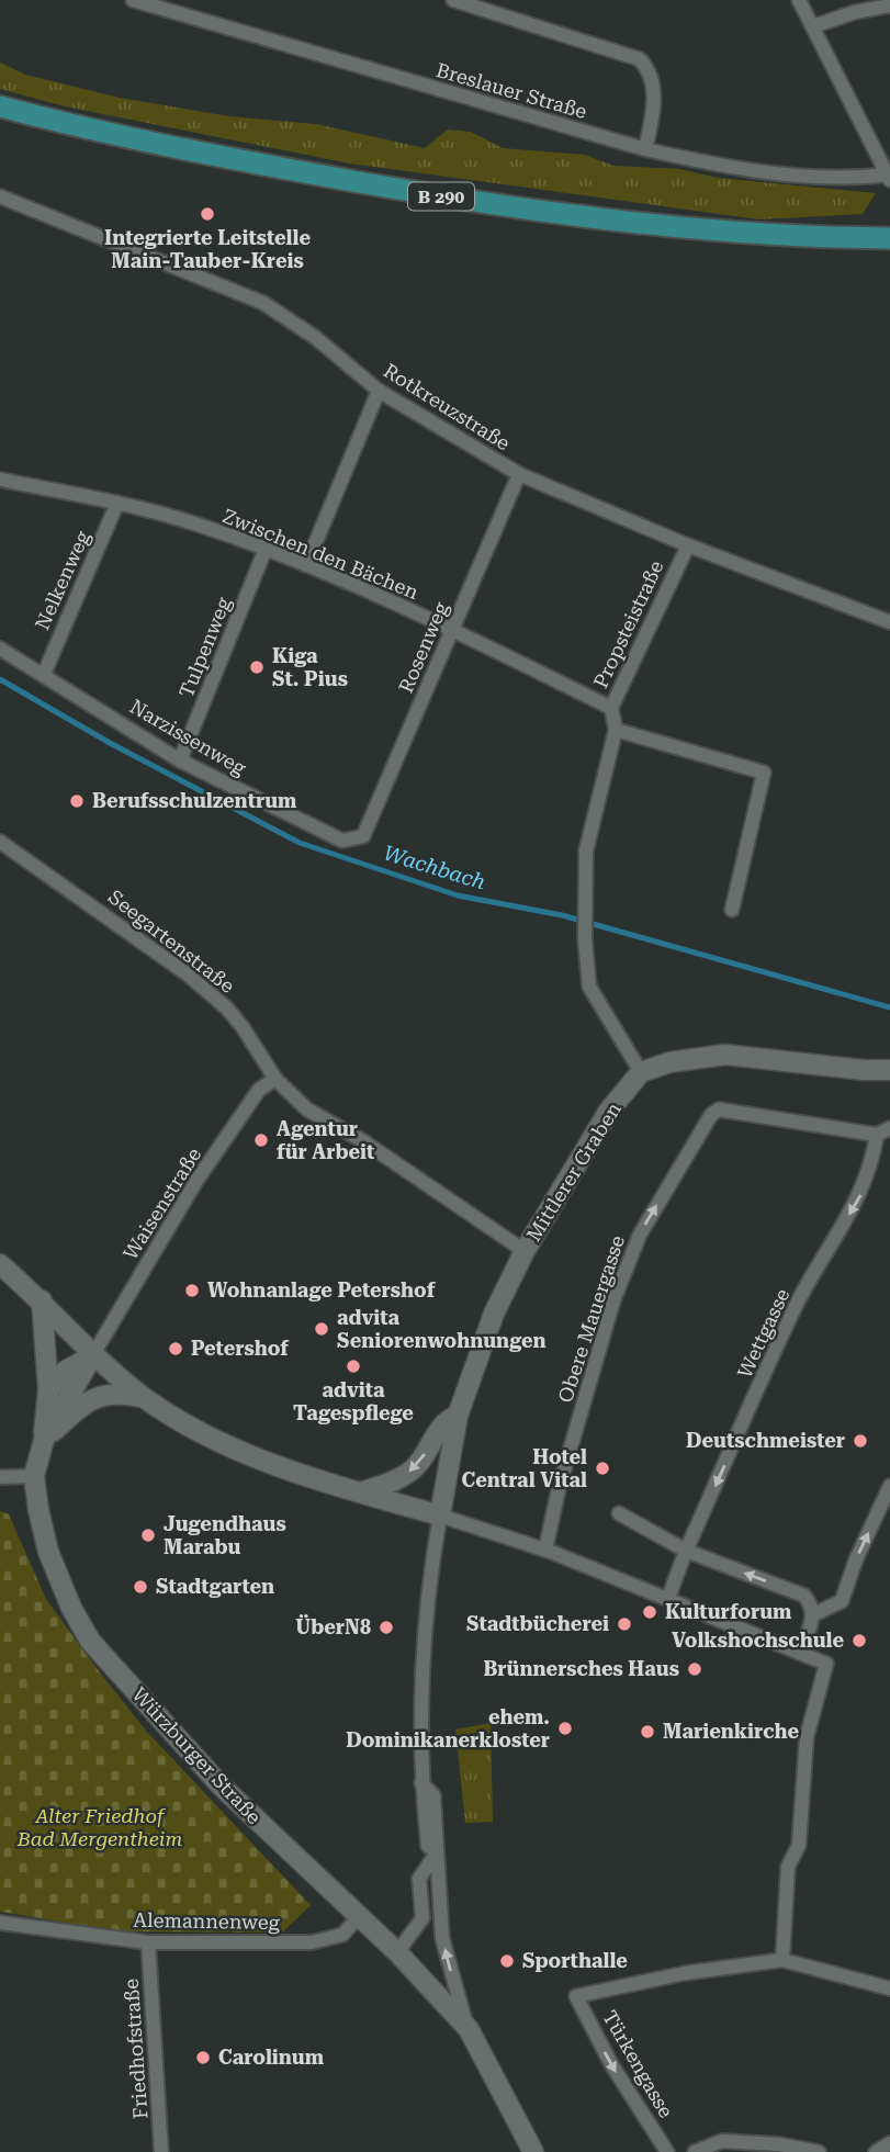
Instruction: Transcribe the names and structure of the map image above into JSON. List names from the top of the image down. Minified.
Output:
{"streets":{"main road":["B 290"],"street":["Breslauer Straße","Rotkreuzstraße","Zwischen den Bächen","Nelkenweg","Propsteistraße","Tulpenweg","Rosenweg","Narzissenweg","Seegartenstraße","Mittlerer Graben","Waisenstraße","Obere Mauergasse","Wettgasse","Würzburger Straße","Alemannenweg","Friedhofstraße","Türkengasse"]},"crossings":[["Rotkreuzstraße","Propsteistraße"],["Rotkreuzstraße","Rosenweg"],["Zwischen den Bächen","Nelkenweg"],["Zwischen den Bächen","Propsteistraße"],["Zwischen den Bächen","Tulpenweg"],["Zwischen den Bächen","Rosenweg"],["Nelkenweg","Narzissenweg"],["Propsteistraße","Mittlerer Graben"],["Tulpenweg","Narzissenweg"],["Rosenweg","Narzissenweg"],["Seegartenstraße","Mittlerer Graben"],["Seegartenstraße","Waisenstraße"],["Waisenstraße","Würzburger Straße"],["Obere Mauergasse","Wettgasse"],["Würzburger Straße","Alemannenweg"],["Alemannenweg","Friedhofstraße"]],"one_way":["Obere Mauergasse","Wettgasse"],"water":["Wachbach"],"parks":["Alter Friedhof Bad Mergentheim"],"places":["Integrierte Leitstelle Main-Tauber-Kreis","Kiga St. Pius","Berufsschulzentrum","Agentur für Arbeit","Wohnanlage Petershof","advita Seniorenwohnungen","Petershof","advita Tagespflege","Deutschmeister","Hotel Central Vital","Jugendhaus Marabu","Stadtgarten","Kulturforum","Stadtbücherei","ÜberN8","Volkshochschule","Brünnersches Haus","ehem. Dominikanerkloster","Marienkirche","Sporthalle","Carolinum"]}
